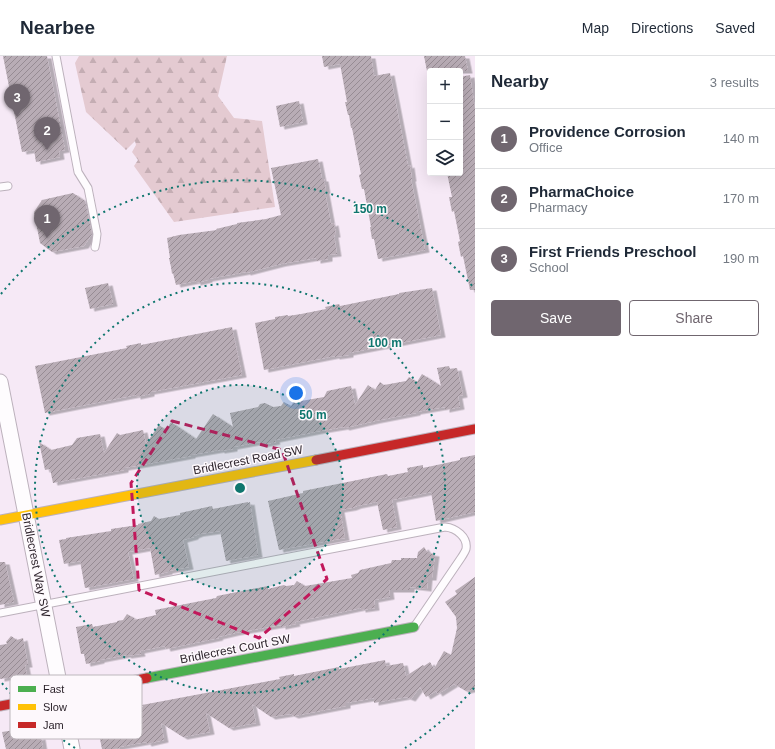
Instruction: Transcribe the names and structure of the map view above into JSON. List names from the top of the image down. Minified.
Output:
{"streets":{"street":["Bridlecrest Road SW","Bridlecrest Way SW","Bridlecrest Court SW"]},"crossings":[["Bridlecrest Road SW","Bridlecrest Way SW"]],"legend":["Fast","Slow","Jam"],"page":{"header":"Nearbee","nav":["Map","Directions","Saved"],"heading":["Nearby","3 results"],"map_buttons":["+","−"],"pins":["3","2","1"],"list":[{"mark":"1","name":"Providence Corrosion","note":"Office","value":"140 m"},{"mark":"2","name":"PharmaChoice","note":"Pharmacy","value":"170 m"},{"mark":"3","name":"First Friends Preschool","note":"School","value":"190 m"}],"buttons":["Save","Share"]},"rings":["150 m","100 m","50 m"]}
